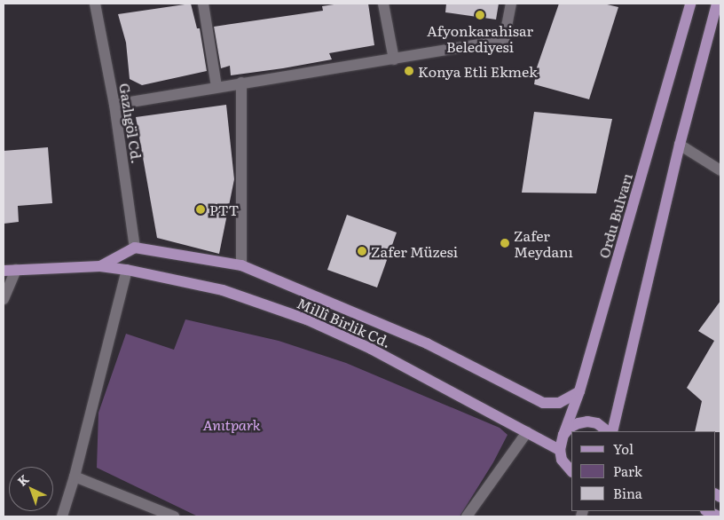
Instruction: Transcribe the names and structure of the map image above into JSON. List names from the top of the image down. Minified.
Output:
{"streets":{"main road":["Ordu Bulvarı","Millî Birlik Cd."],"street":["Gazlıgöl Cd."]},"crossings":[["Gazlıgöl Cd.","Millî Birlik Cd."],["Ordu Bulvarı","Millî Birlik Cd."]],"parks":["Anıtpark"],"places":["Afyonkarahisar Belediyesi","Konya Etli Ekmek","PTT","Zafer Meydanı","Zafer Müzesi"],"legend":["Yol","Park","Bina"],"north":"top left"}
